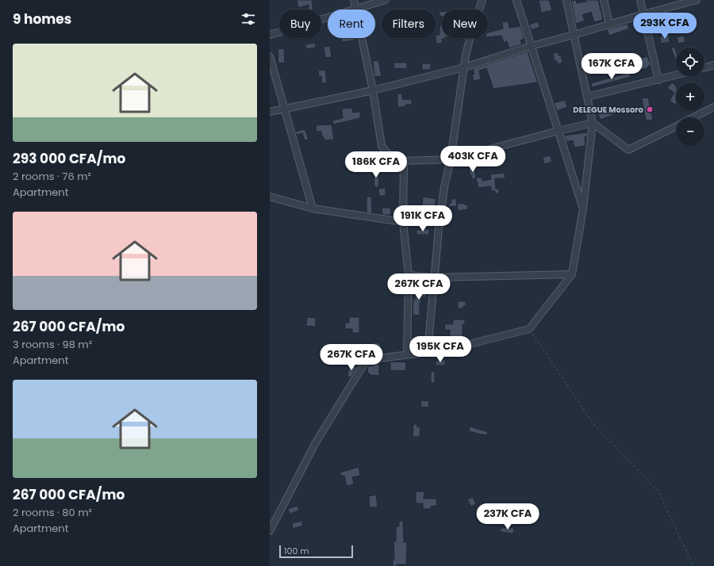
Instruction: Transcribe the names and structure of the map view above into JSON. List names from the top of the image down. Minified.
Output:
{"places":["DELEGUE Mossoro"],"scale_bar":"100 m","page":{"heading":"9 homes","chip":["Buy","Rent","Filters","New"],"price":["293K CFA","167K CFA","403K CFA","186K CFA","191K CFA","267K CFA","195K CFA","267K CFA","237K CFA"],"list":[{"name":"293 000 CFA/mo","note":"2 rooms · 76 m² · Apartment"},{"name":"267 000 CFA/mo","note":"3 rooms · 98 m² · Apartment"},{"name":"267 000 CFA/mo","note":"2 rooms · 80 m² · Apartment"}],"map_buttons":["+","−"],"scale":"100 m"}}
